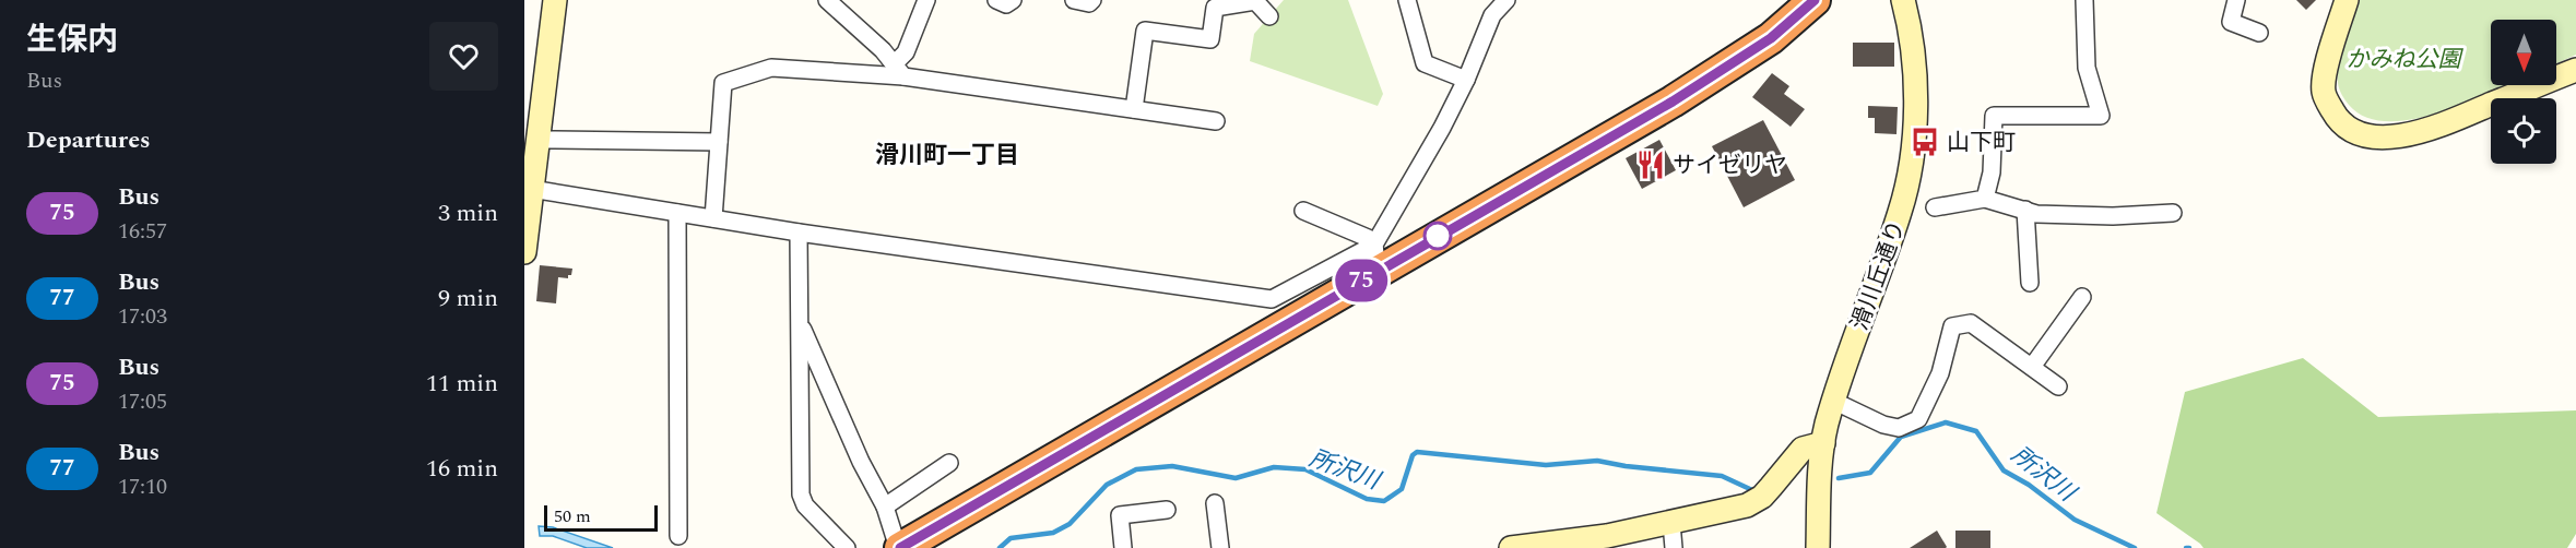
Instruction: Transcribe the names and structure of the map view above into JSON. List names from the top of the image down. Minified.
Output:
{"streets":{"street":["滑川丘通り"]},"districts":["滑川町一丁目"],"water":["所沢川"],"parks":["かみね公園"],"places":{"bus stop":["山下町"],"restaurant":["サイゼリヤ"]},"lines":["bus line 75"],"scale_bar":"50 m","north":"bottom","page":{"heading":[["生保内","Bus"],"Departures"],"on_map":"75","list":[{"mark":"75","name":"Bus","note":"16:57","value":"3 min"},{"mark":"77","name":"Bus","note":"17:03","value":"9 min"},{"mark":"75","name":"Bus","note":"17:05","value":"11 min"},{"mark":"77","name":"Bus","note":"17:10","value":"16 min"}],"scale":"50 m"}}
